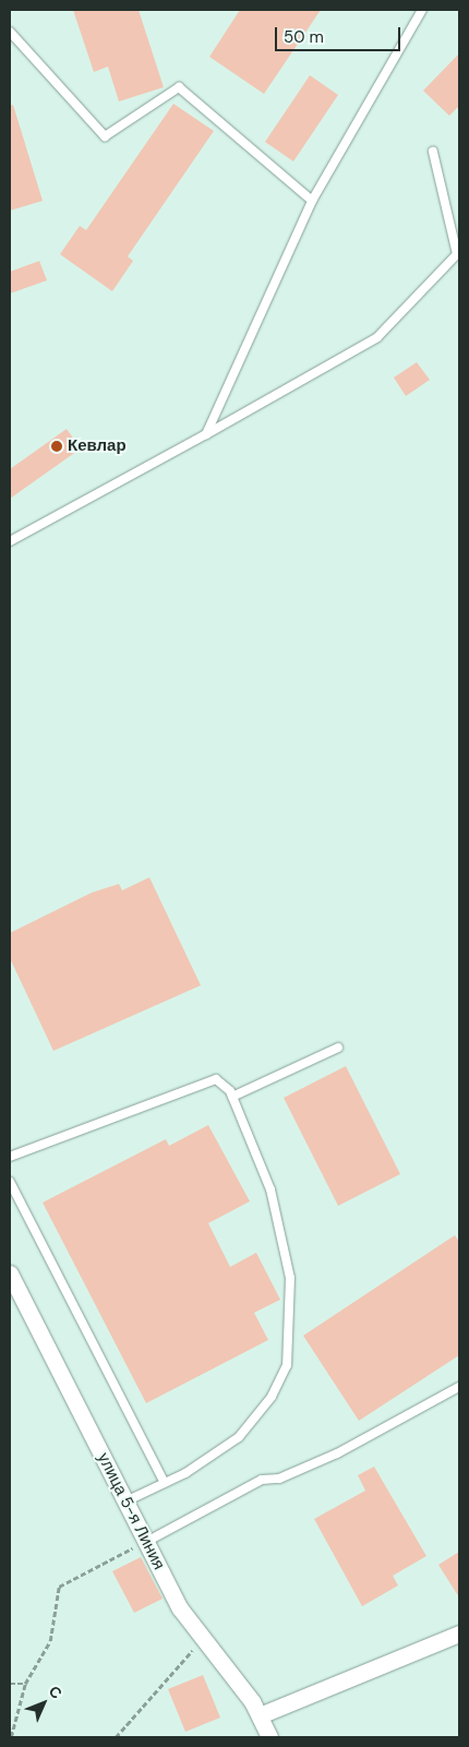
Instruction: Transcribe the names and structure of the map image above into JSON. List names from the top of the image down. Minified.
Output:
{"streets":{"street":["улица 5-я Линия"]},"places":["Кевлар"],"scale_bar":"50 m","north":"top right"}
